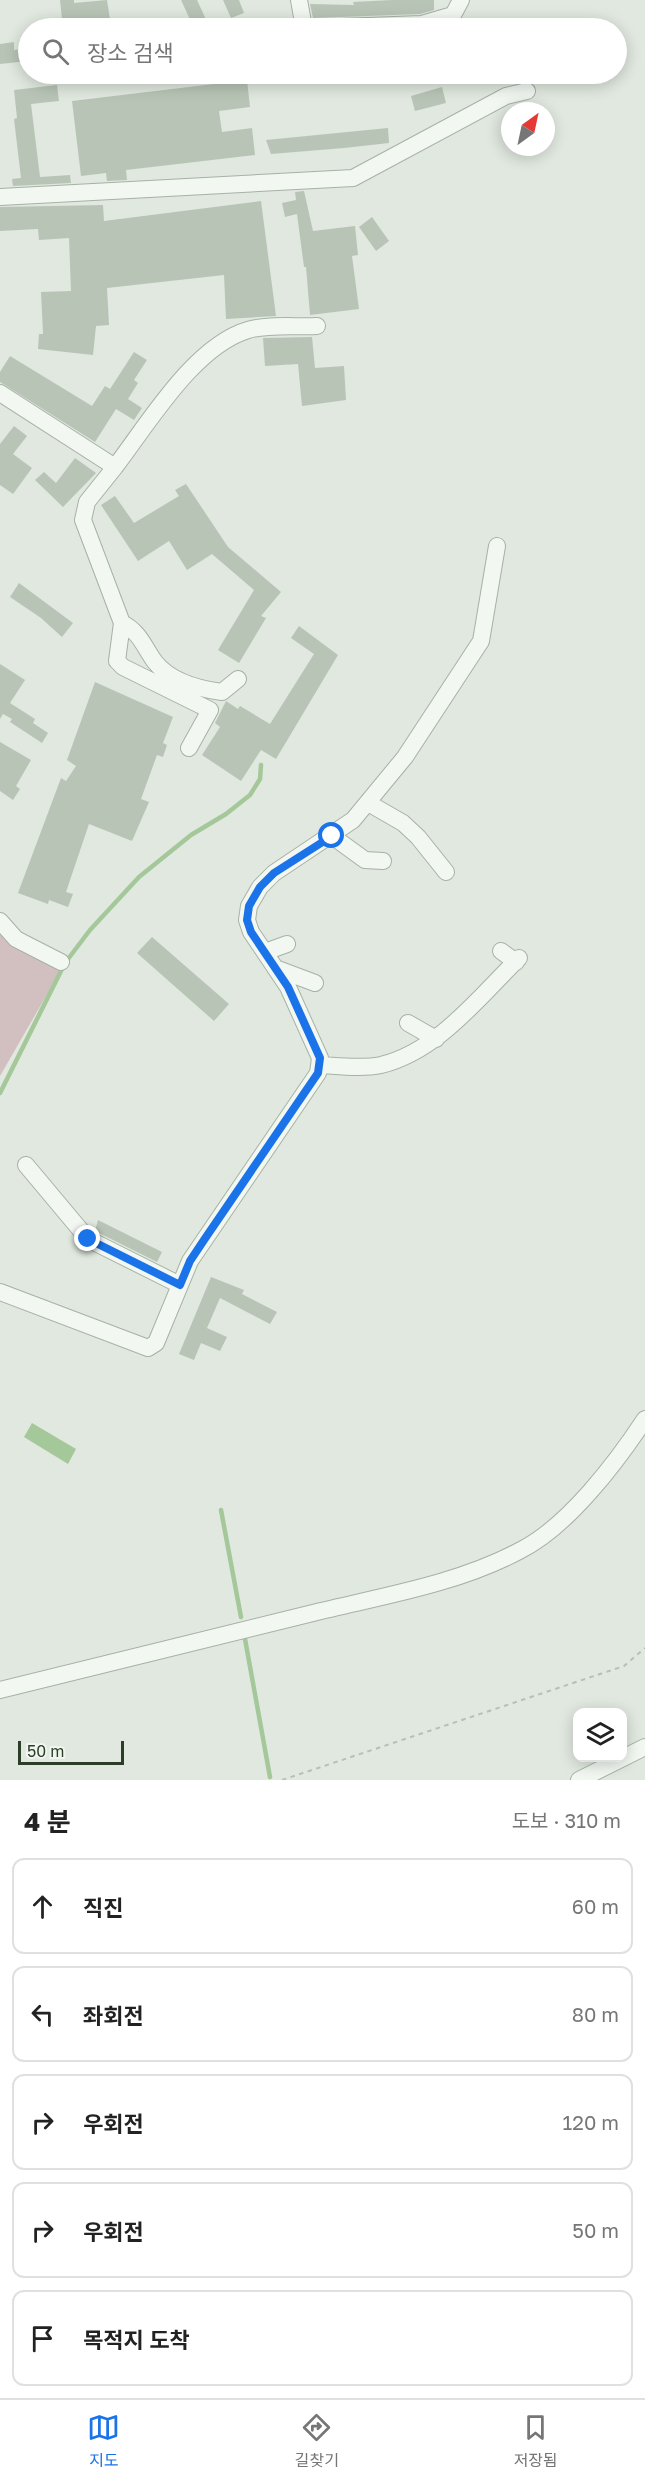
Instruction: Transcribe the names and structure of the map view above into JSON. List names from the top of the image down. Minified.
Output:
{"scale_bar":"50 m","north":"top right","page":{"search":"장소 검색","scale":"50 m","heading":["4 분","도보 · 310 m"],"list":[["직진","60 m"],["좌회전","80 m"],["우회전","120 m"],["우회전","50 m"],"목적지 도착"],"nav":["지도","길찾기","저장됨"]}}
